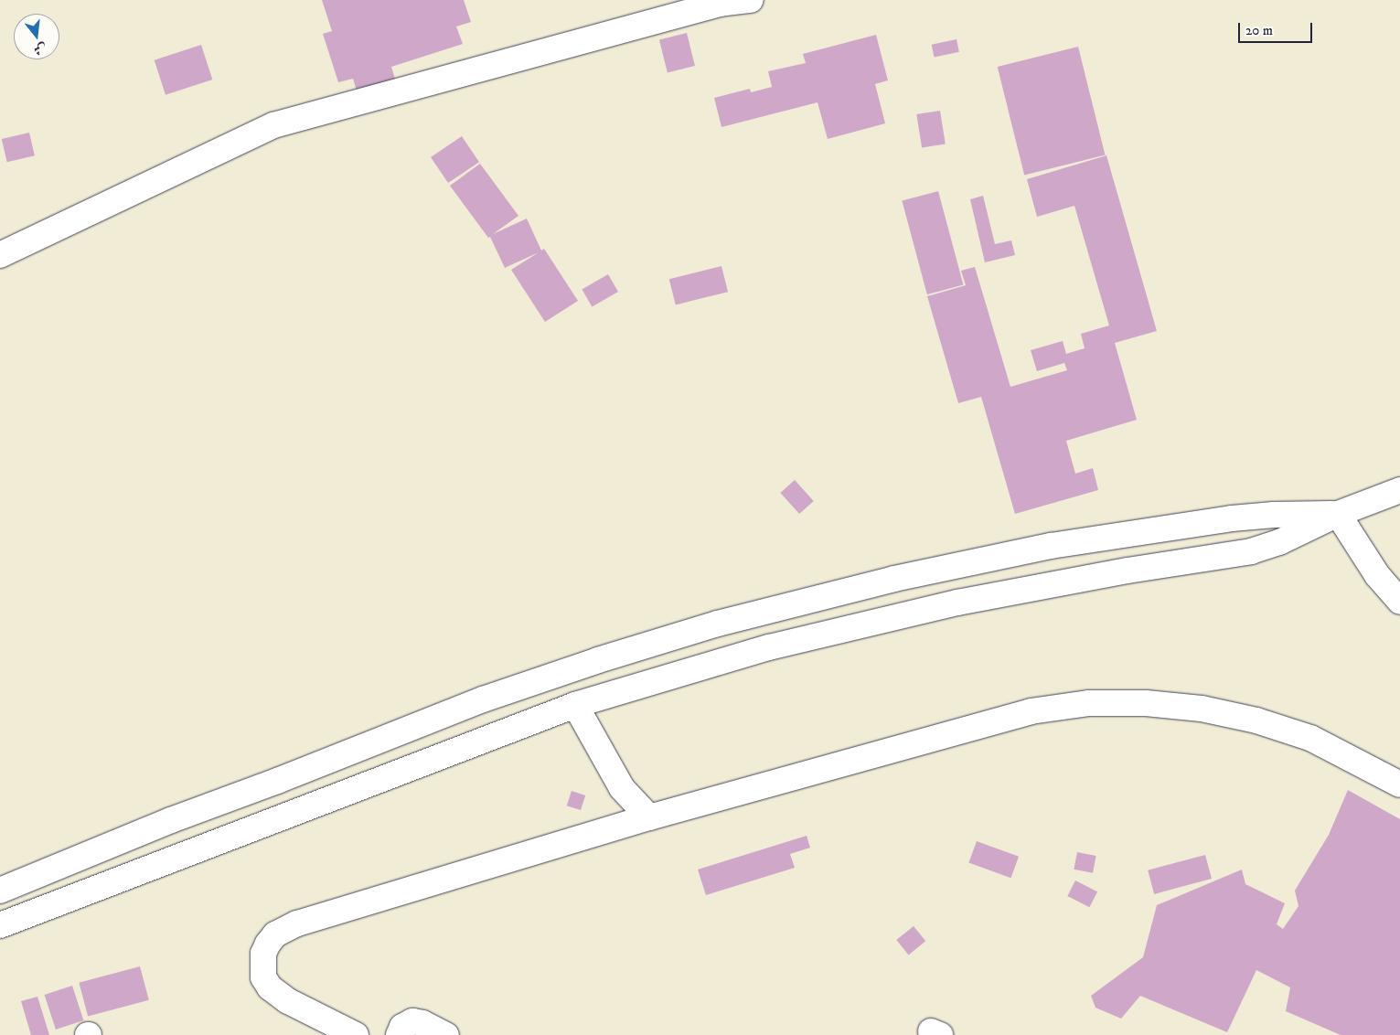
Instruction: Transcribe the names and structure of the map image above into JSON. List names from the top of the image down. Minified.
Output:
{"scale_bar":"20 m","north":"bottom"}
